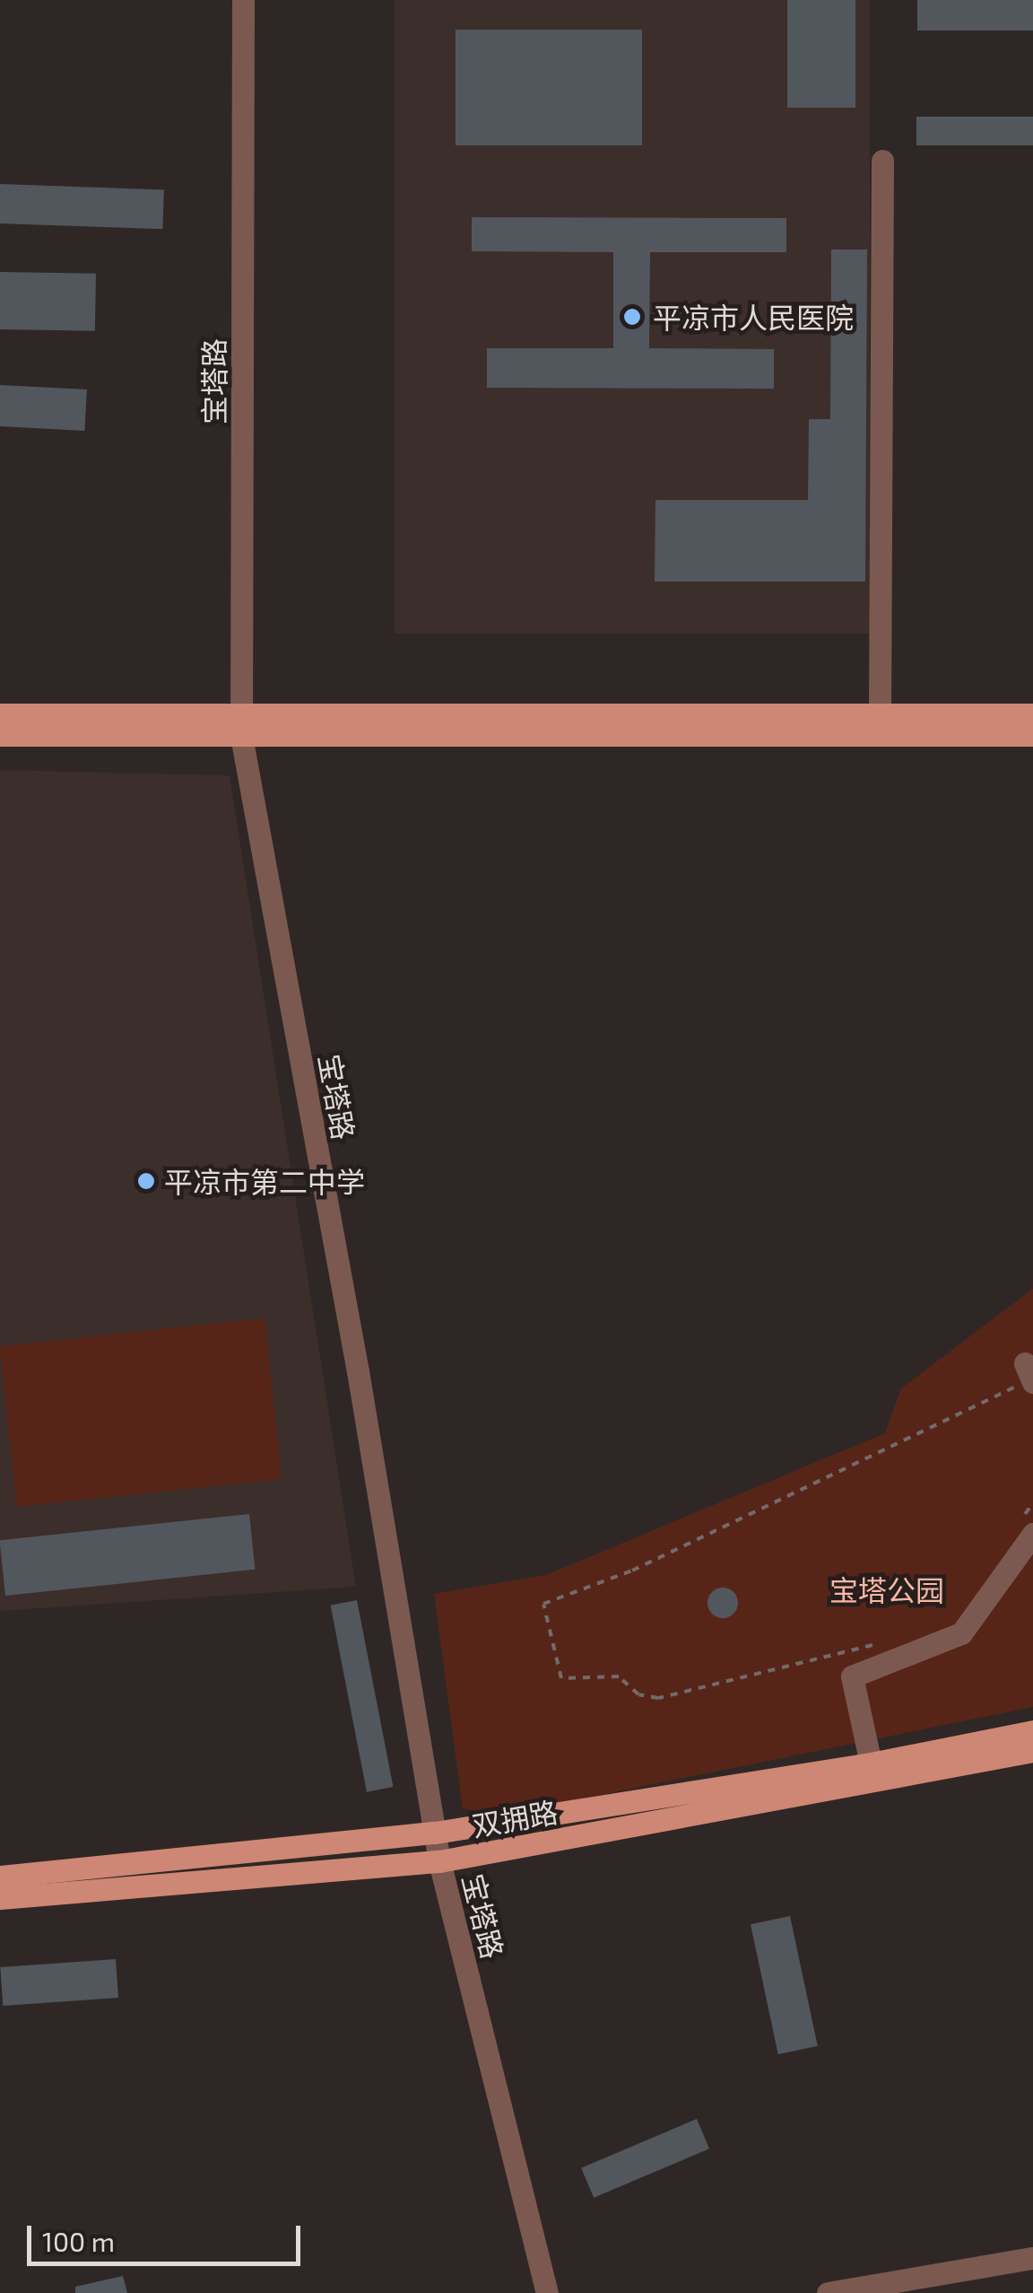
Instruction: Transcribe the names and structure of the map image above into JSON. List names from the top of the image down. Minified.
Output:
{"streets":{"main road":["双拥路"],"street":["宝塔路"]},"crossings":[["宝塔路","双拥路"]],"parks":["宝塔公园"],"places":["平凉市人民医院","平凉市第二中学"],"scale_bar":"100 m"}
